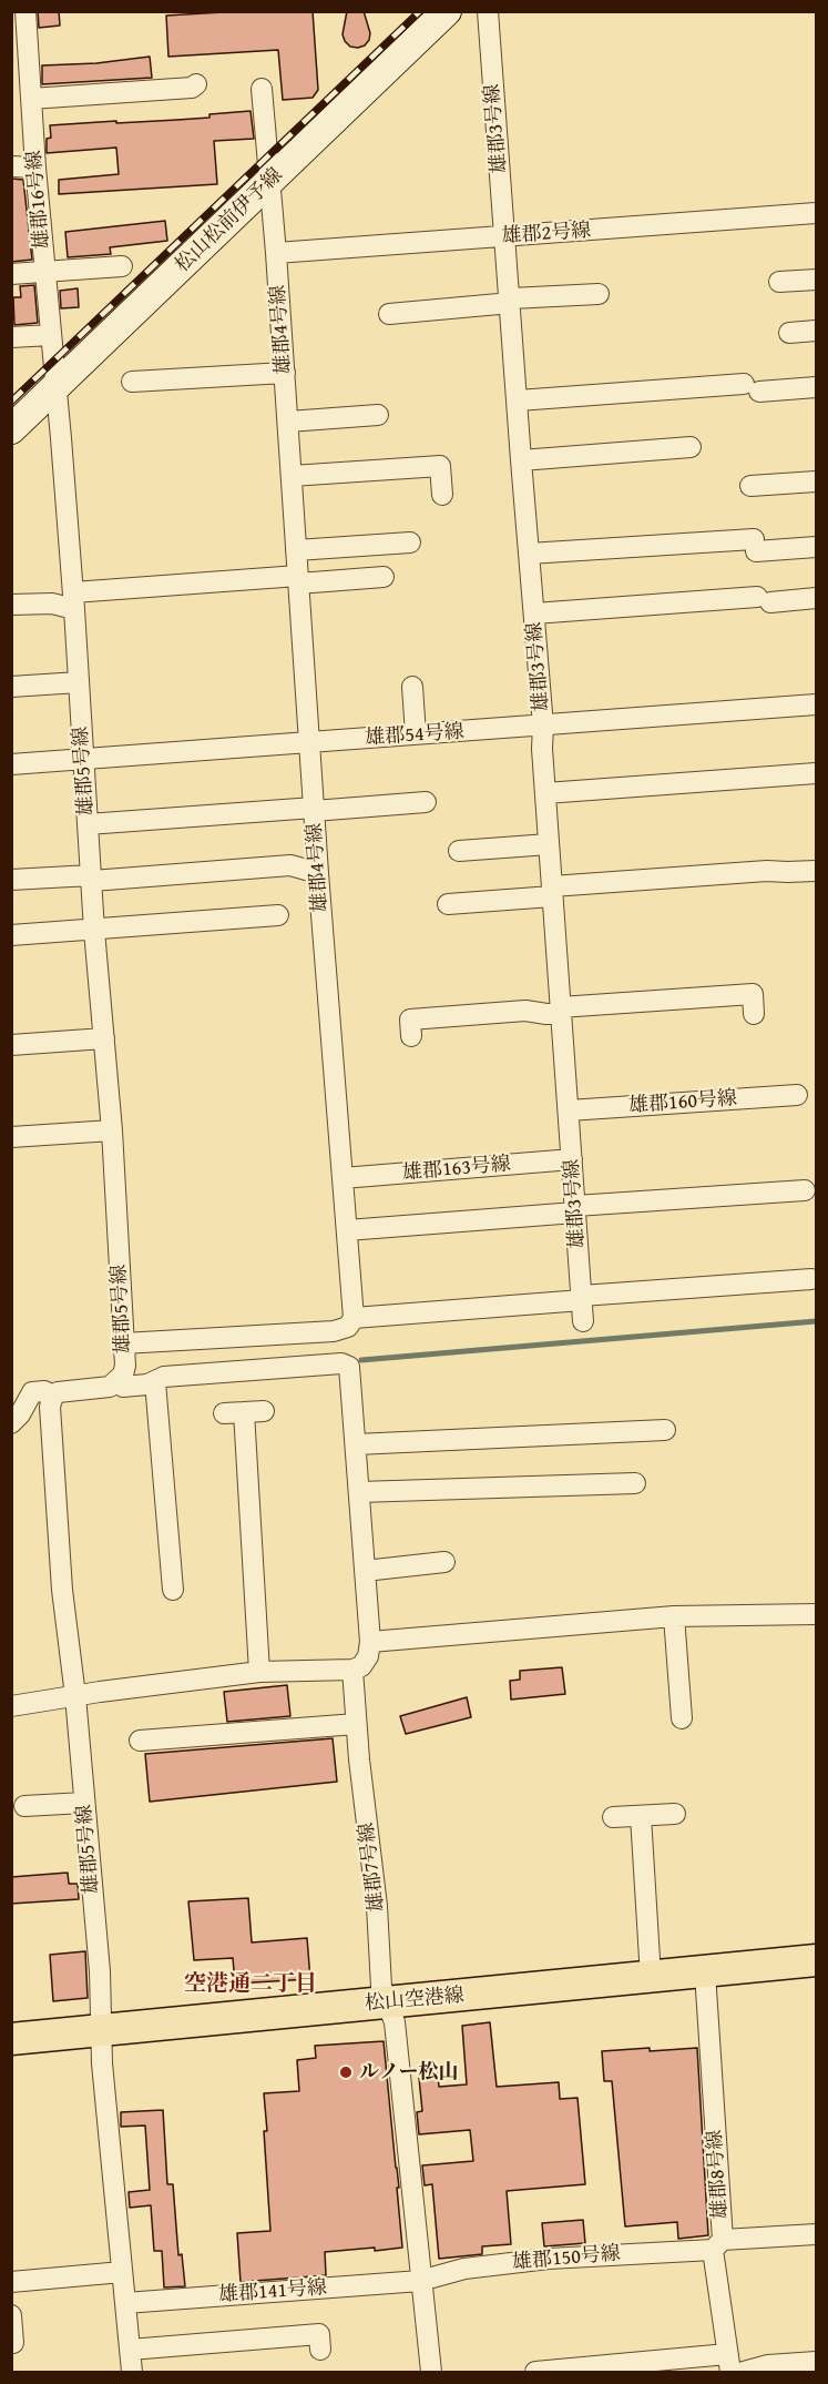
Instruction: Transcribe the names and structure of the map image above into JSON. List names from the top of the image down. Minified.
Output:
{"streets":{"main road":["松山松前伊予線","松山空港線"],"street":["雄郡3号線","雄郡16号線","雄郡2号線","雄郡4号線","雄郡54号線","雄郡5号線","雄郡160号線","雄郡163号線","雄郡7号線","雄郡8号線","雄郡150号線","雄郡141号線"]},"crossings":[["雄郡3号線","雄郡2号線"],["雄郡3号線","雄郡54号線"],["雄郡3号線","雄郡160号線"],["雄郡3号線","雄郡163号線"],["雄郡16号線","松山松前伊予線"],["雄郡16号線","雄郡5号線"],["松山松前伊予線","雄郡4号線"],["松山松前伊予線","雄郡5号線"],["雄郡2号線","雄郡4号線"],["雄郡4号線","雄郡54号線"],["雄郡4号線","雄郡163号線"],["雄郡54号線","雄郡5号線"],["雄郡5号線","松山空港線"],["雄郡5号線","雄郡141号線"],["雄郡7号線","松山空港線"],["雄郡7号線","雄郡150号線"],["雄郡7号線","雄郡141号線"],["松山空港線","雄郡8号線"],["雄郡8号線","雄郡150号線"],["雄郡150号線","雄郡141号線"]],"districts":["空港通二丁目"],"places":["ルノー松山"]}
